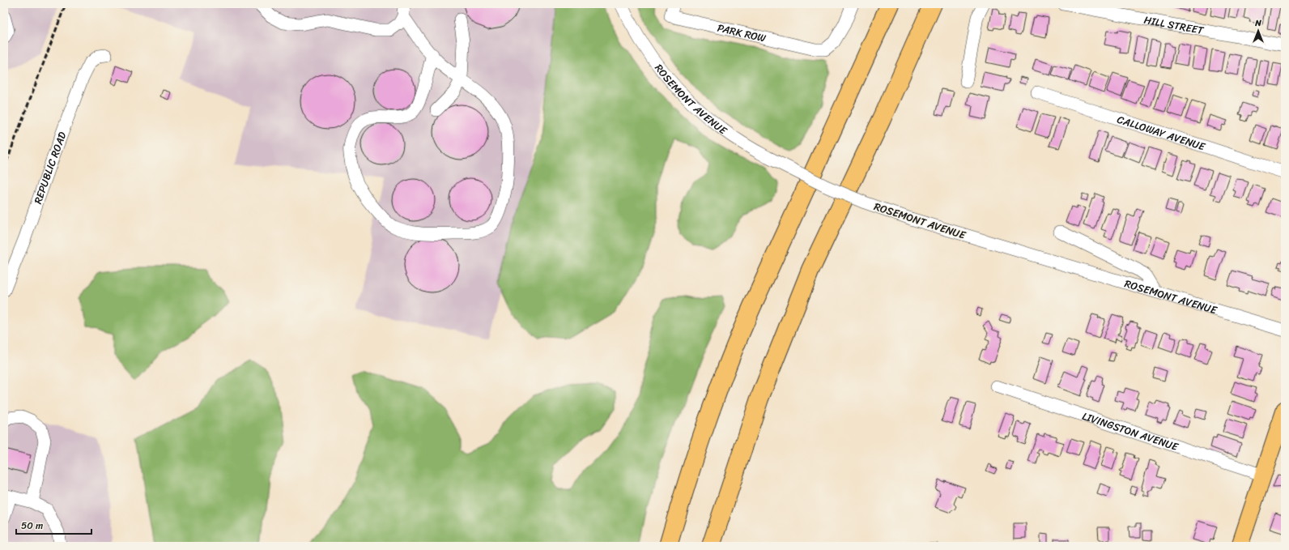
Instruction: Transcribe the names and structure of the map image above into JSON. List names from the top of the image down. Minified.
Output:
{"streets":{"street":["HILL STREET","PARK ROW","ROSEMONT AVENUE","CALLOWAY AVENUE","REPUBLIC ROAD","LIVINGSTON AVENUE"]},"scale_bar":"50 m","north":"top"}
